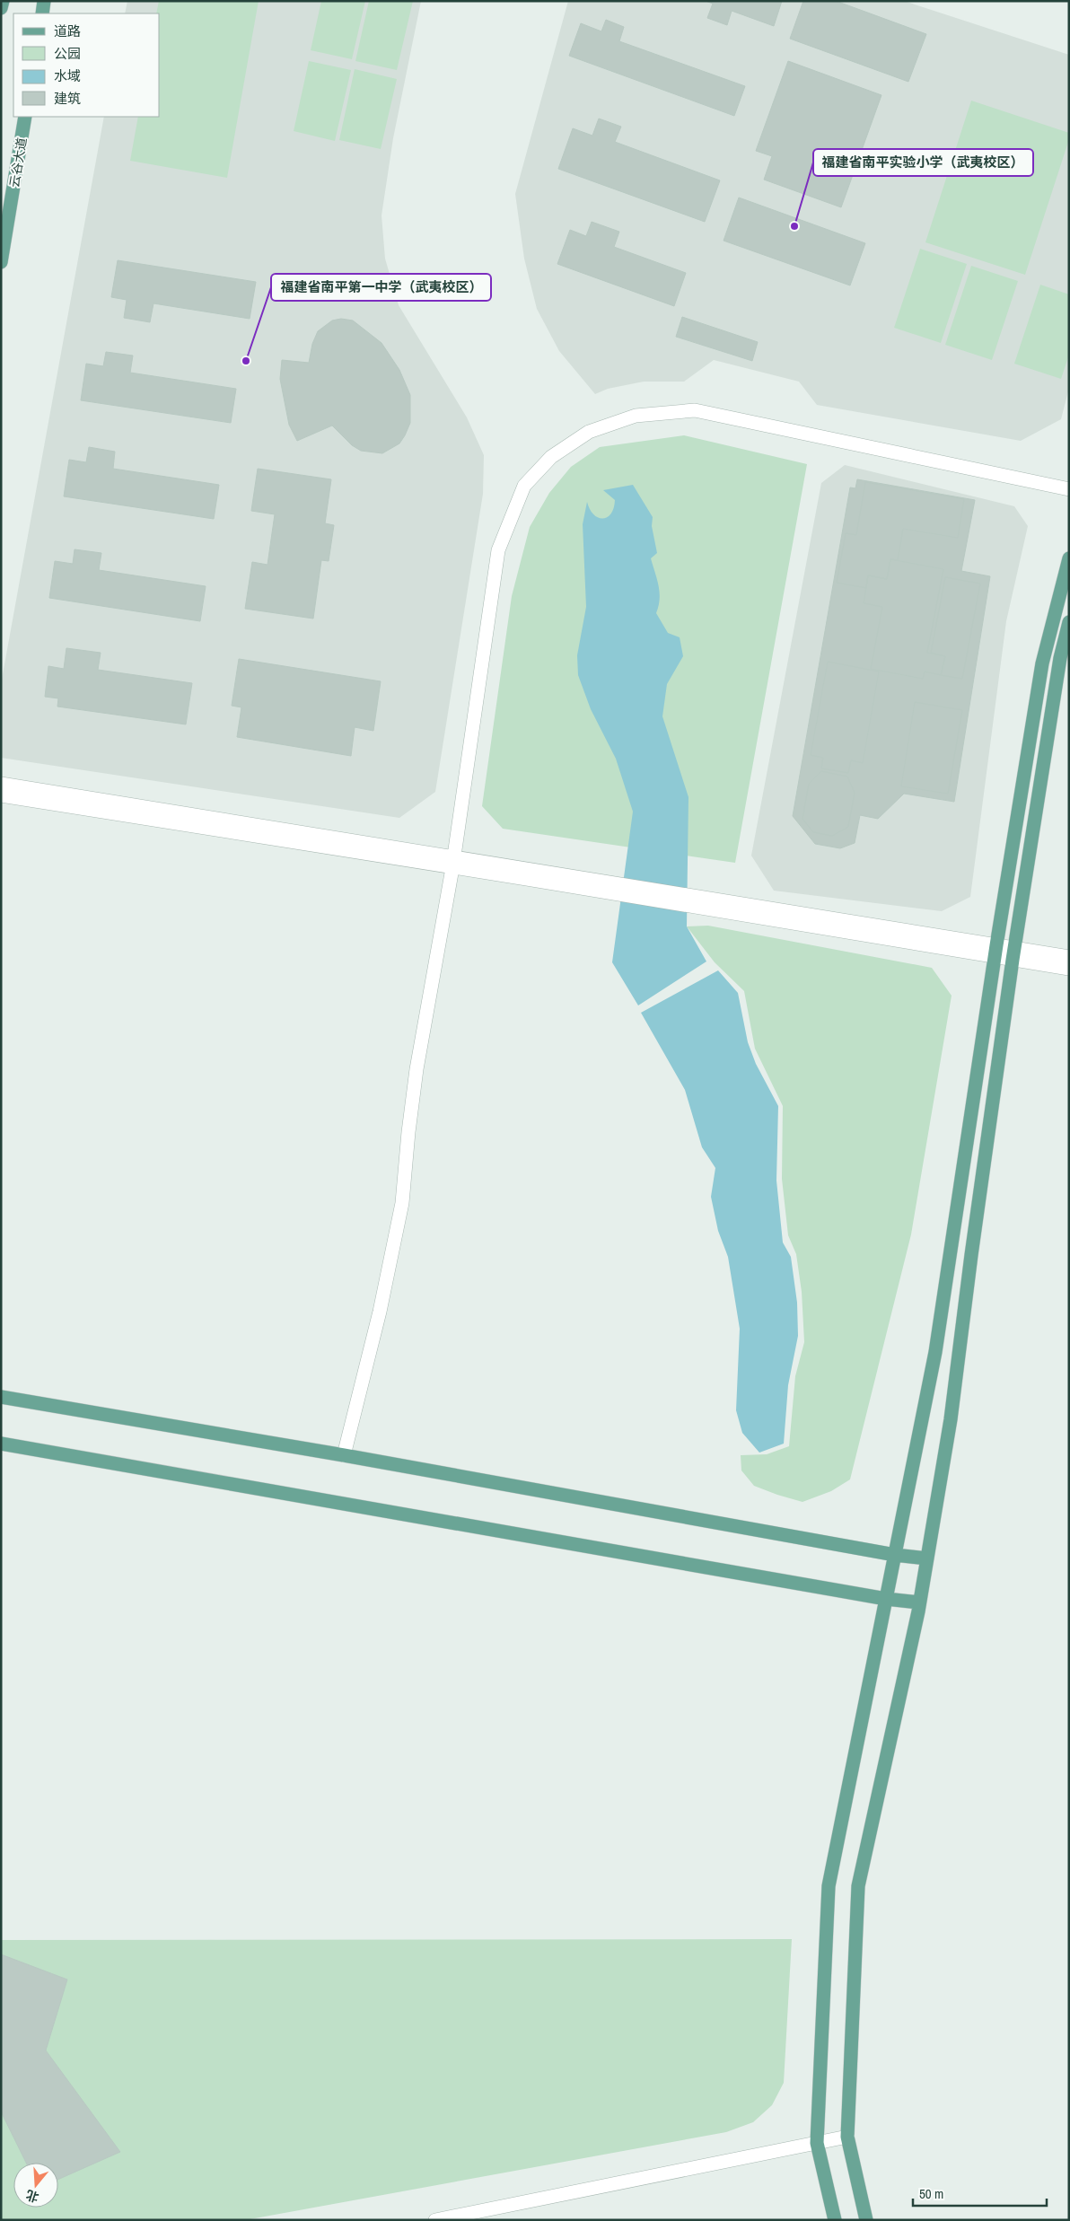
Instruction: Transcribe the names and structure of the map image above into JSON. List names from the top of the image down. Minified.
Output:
{"streets":{"main road":["云谷大道"]},"places":["福建省南平实验小学（武夷校区）","福建省南平第一中学（武夷校区）"],"legend":["道路","公园","水域","建筑"],"scale_bar":"50 m","north":"bottom"}
